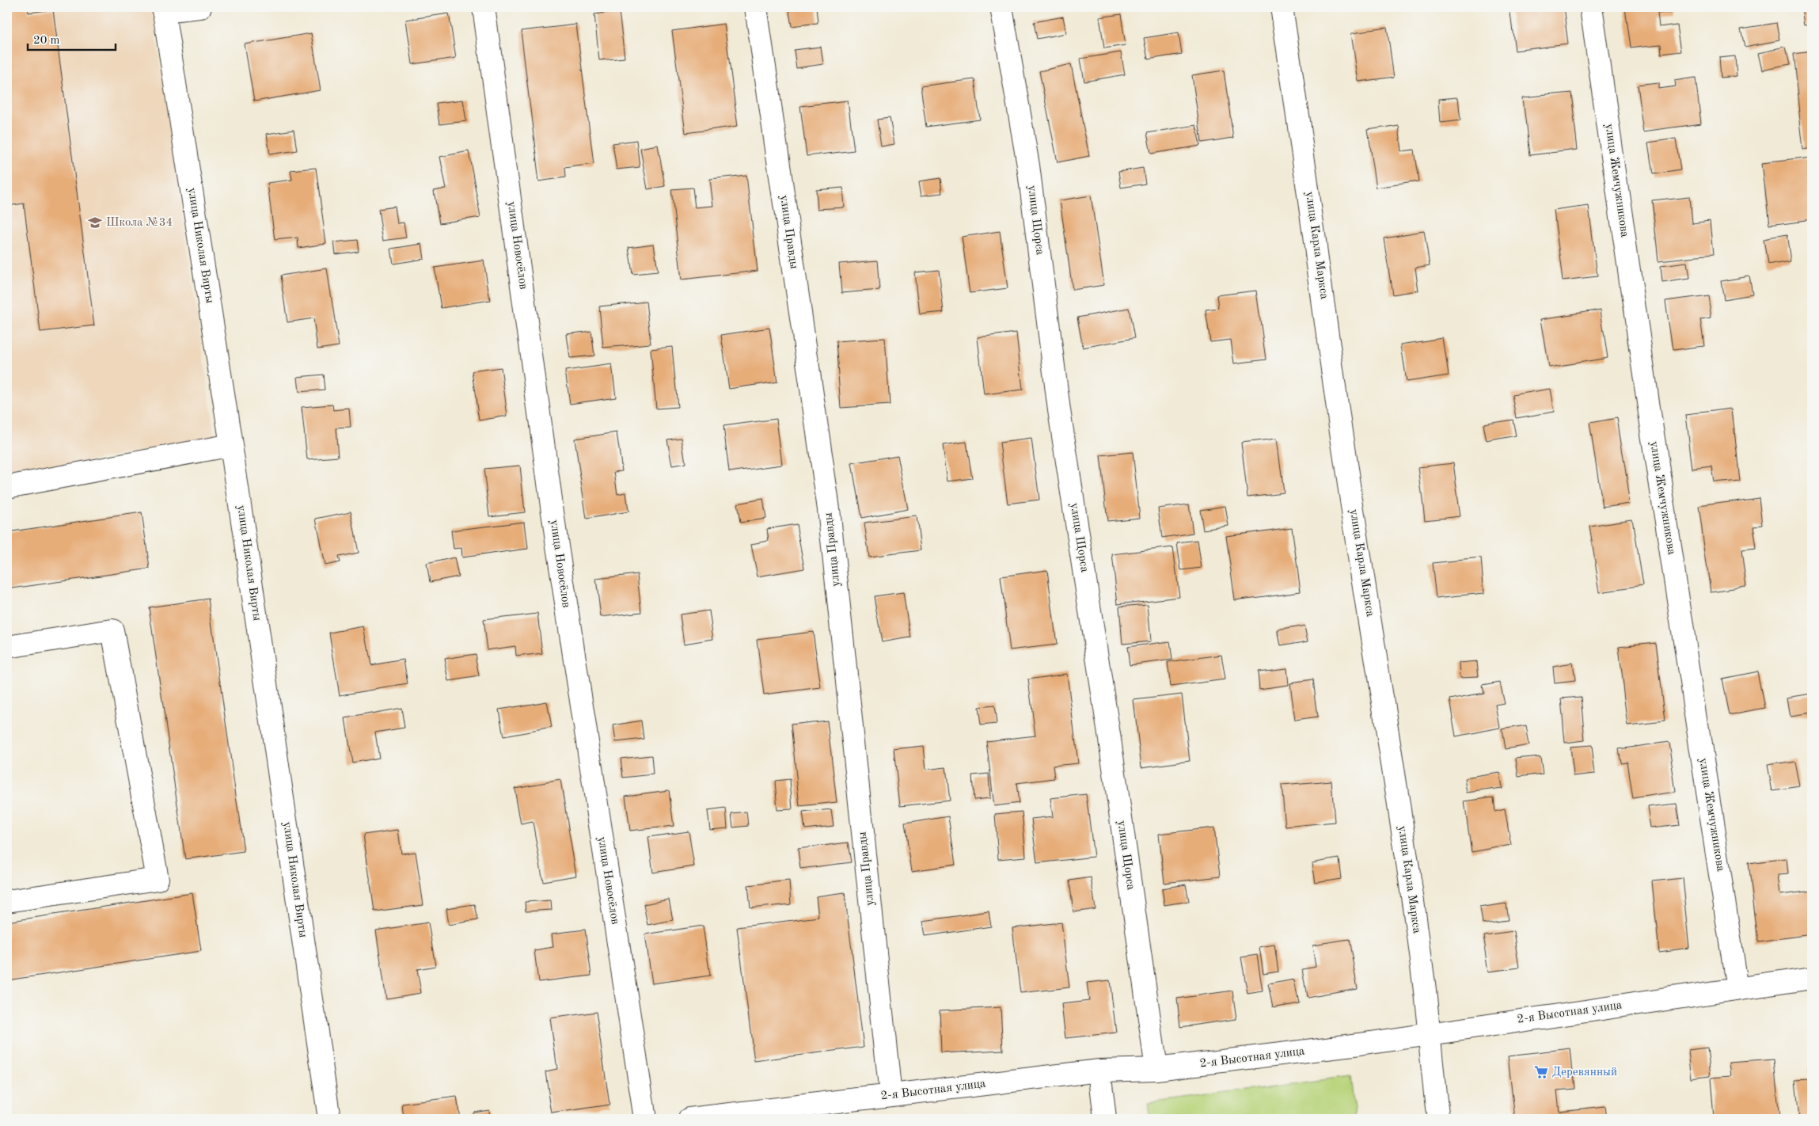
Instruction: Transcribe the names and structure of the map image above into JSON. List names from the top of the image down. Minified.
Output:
{"streets":{"street":["улица Жемчужникова","улица Щорса","улица Правды","улица Николая Вирты","улица Новосёлов","улица Карла Маркса","2-я Высотная улица"]},"crossings":[["улица Жемчужникова","2-я Высотная улица"],["улица Щорса","2-я Высотная улица"],["улица Правды","2-я Высотная улица"],["улица Карла Маркса","2-я Высотная улица"]],"places":{"school or university":["Школа №34"],"supermarket":["Деревянный"]},"scale_bar":"20 m"}
